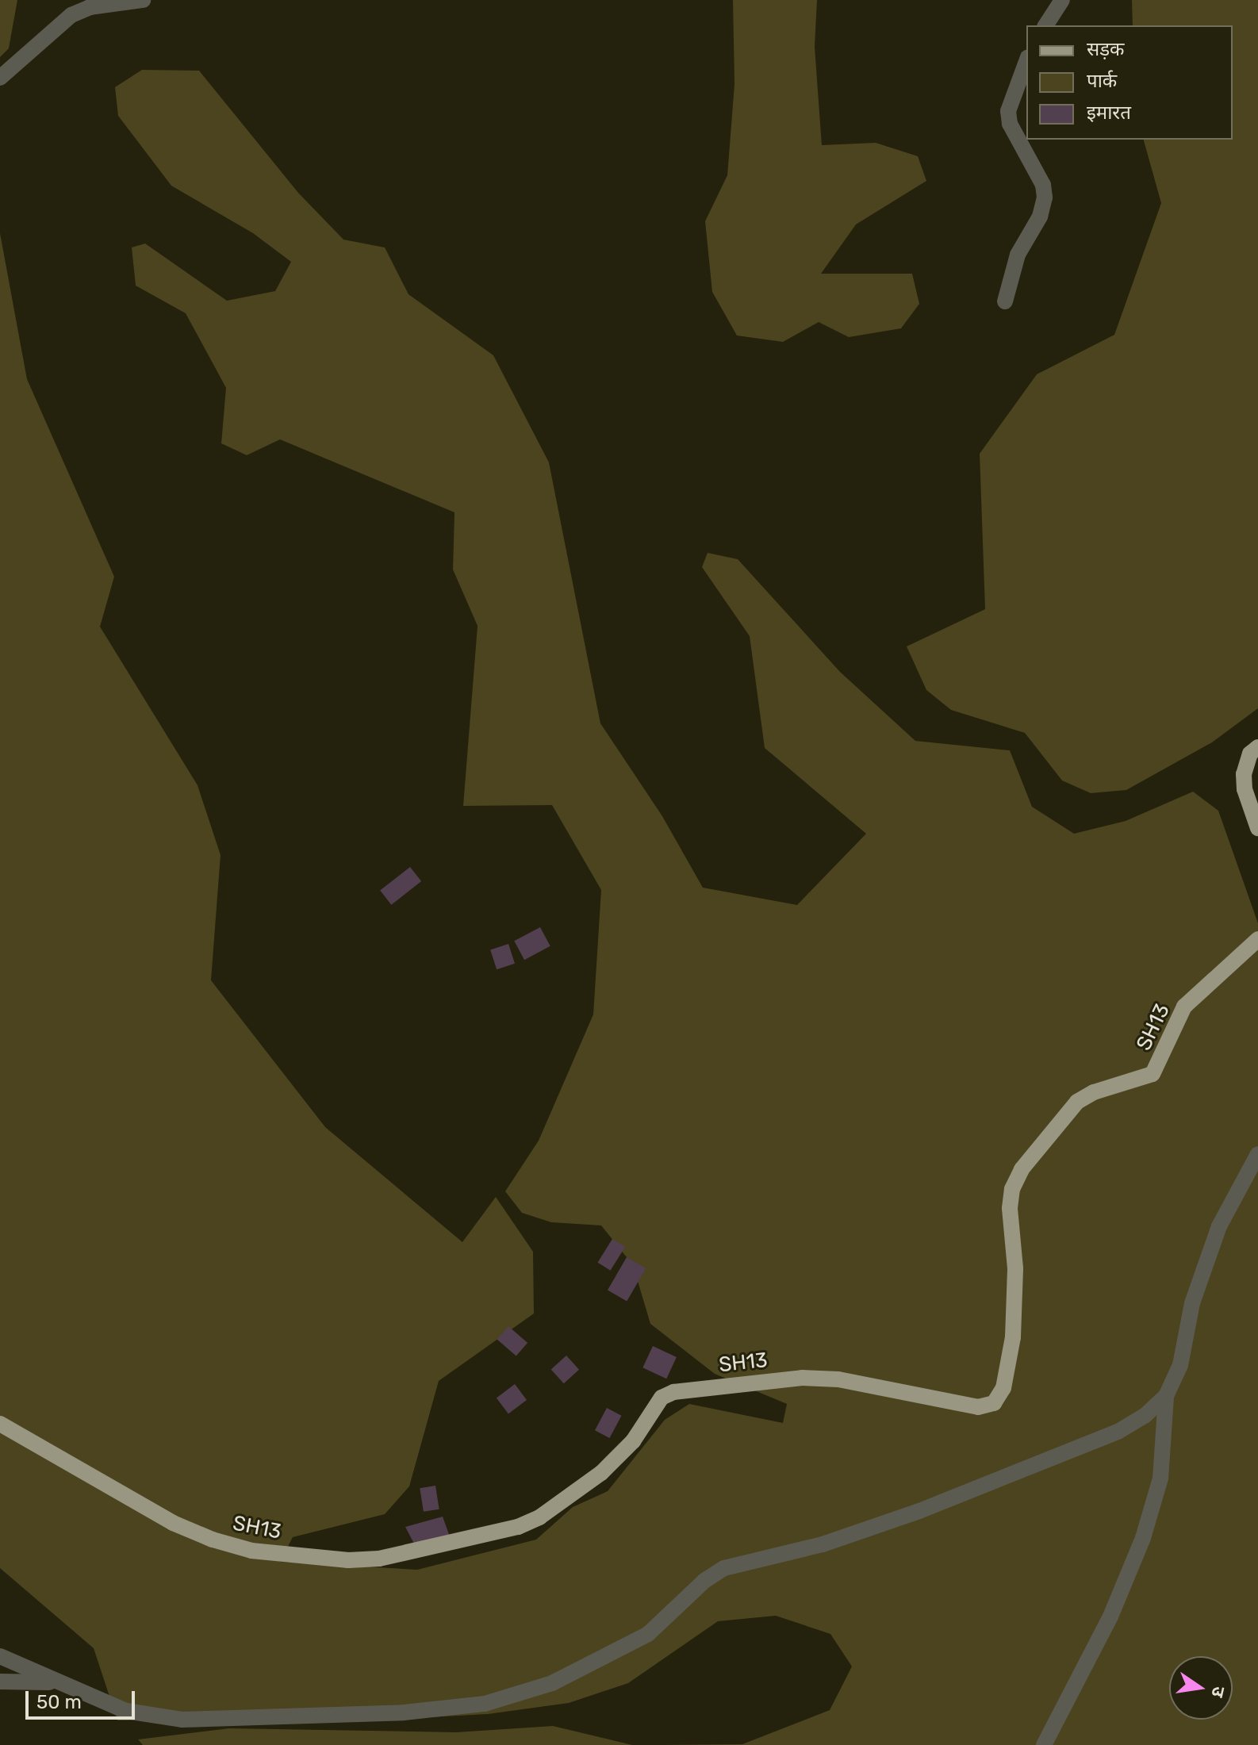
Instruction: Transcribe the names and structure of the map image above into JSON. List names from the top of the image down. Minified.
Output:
{"streets":{"main road":["SH13"]},"legend":["सड़क","पार्क","इमारत"],"scale_bar":"50 m","north":"right"}
